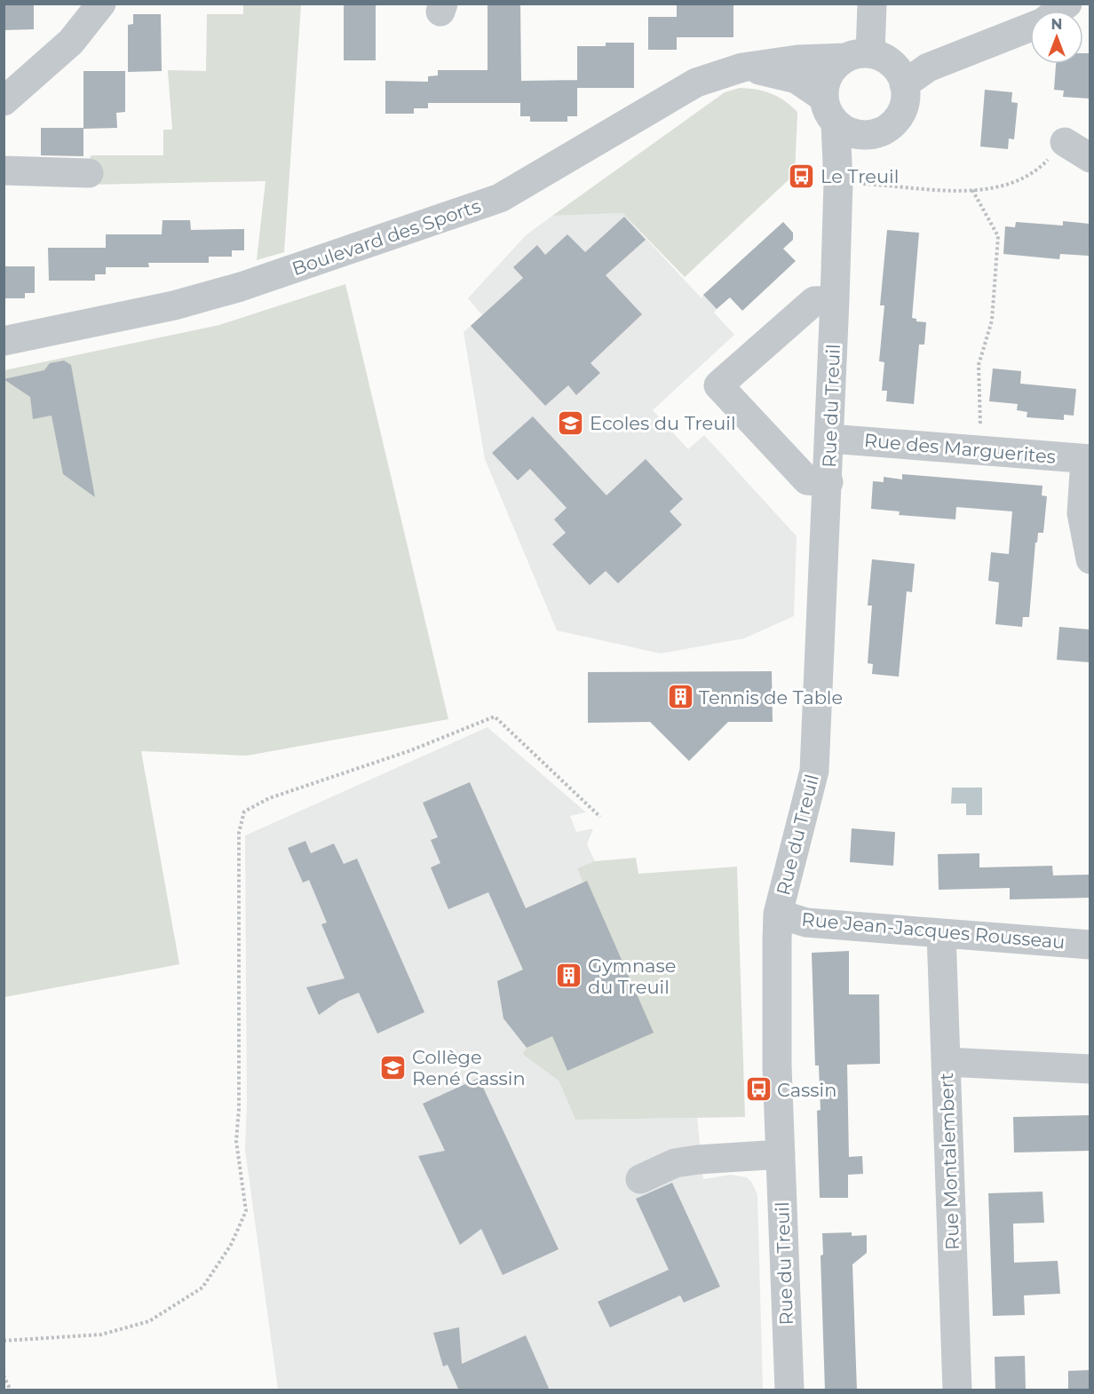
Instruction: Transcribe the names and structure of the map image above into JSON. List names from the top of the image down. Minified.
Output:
{"streets":{"street":["Boulevard des Sports","Rue du Treuil","Rue des Marguerites","Rue Jean-Jacques Rousseau","Rue Montalembert"]},"crossings":[["Boulevard des Sports","Rue du Treuil"],["Rue du Treuil","Rue des Marguerites"],["Rue du Treuil","Rue Jean-Jacques Rousseau"],["Rue Jean-Jacques Rousseau","Rue Montalembert"]],"places":{"bus stop":["Le Treuil","Cassin"],"school or university":["Ecoles du Treuil","Collège René Cassin"],"building":["Tennis de Table","Gymnase du Treuil"]},"north":"top"}
